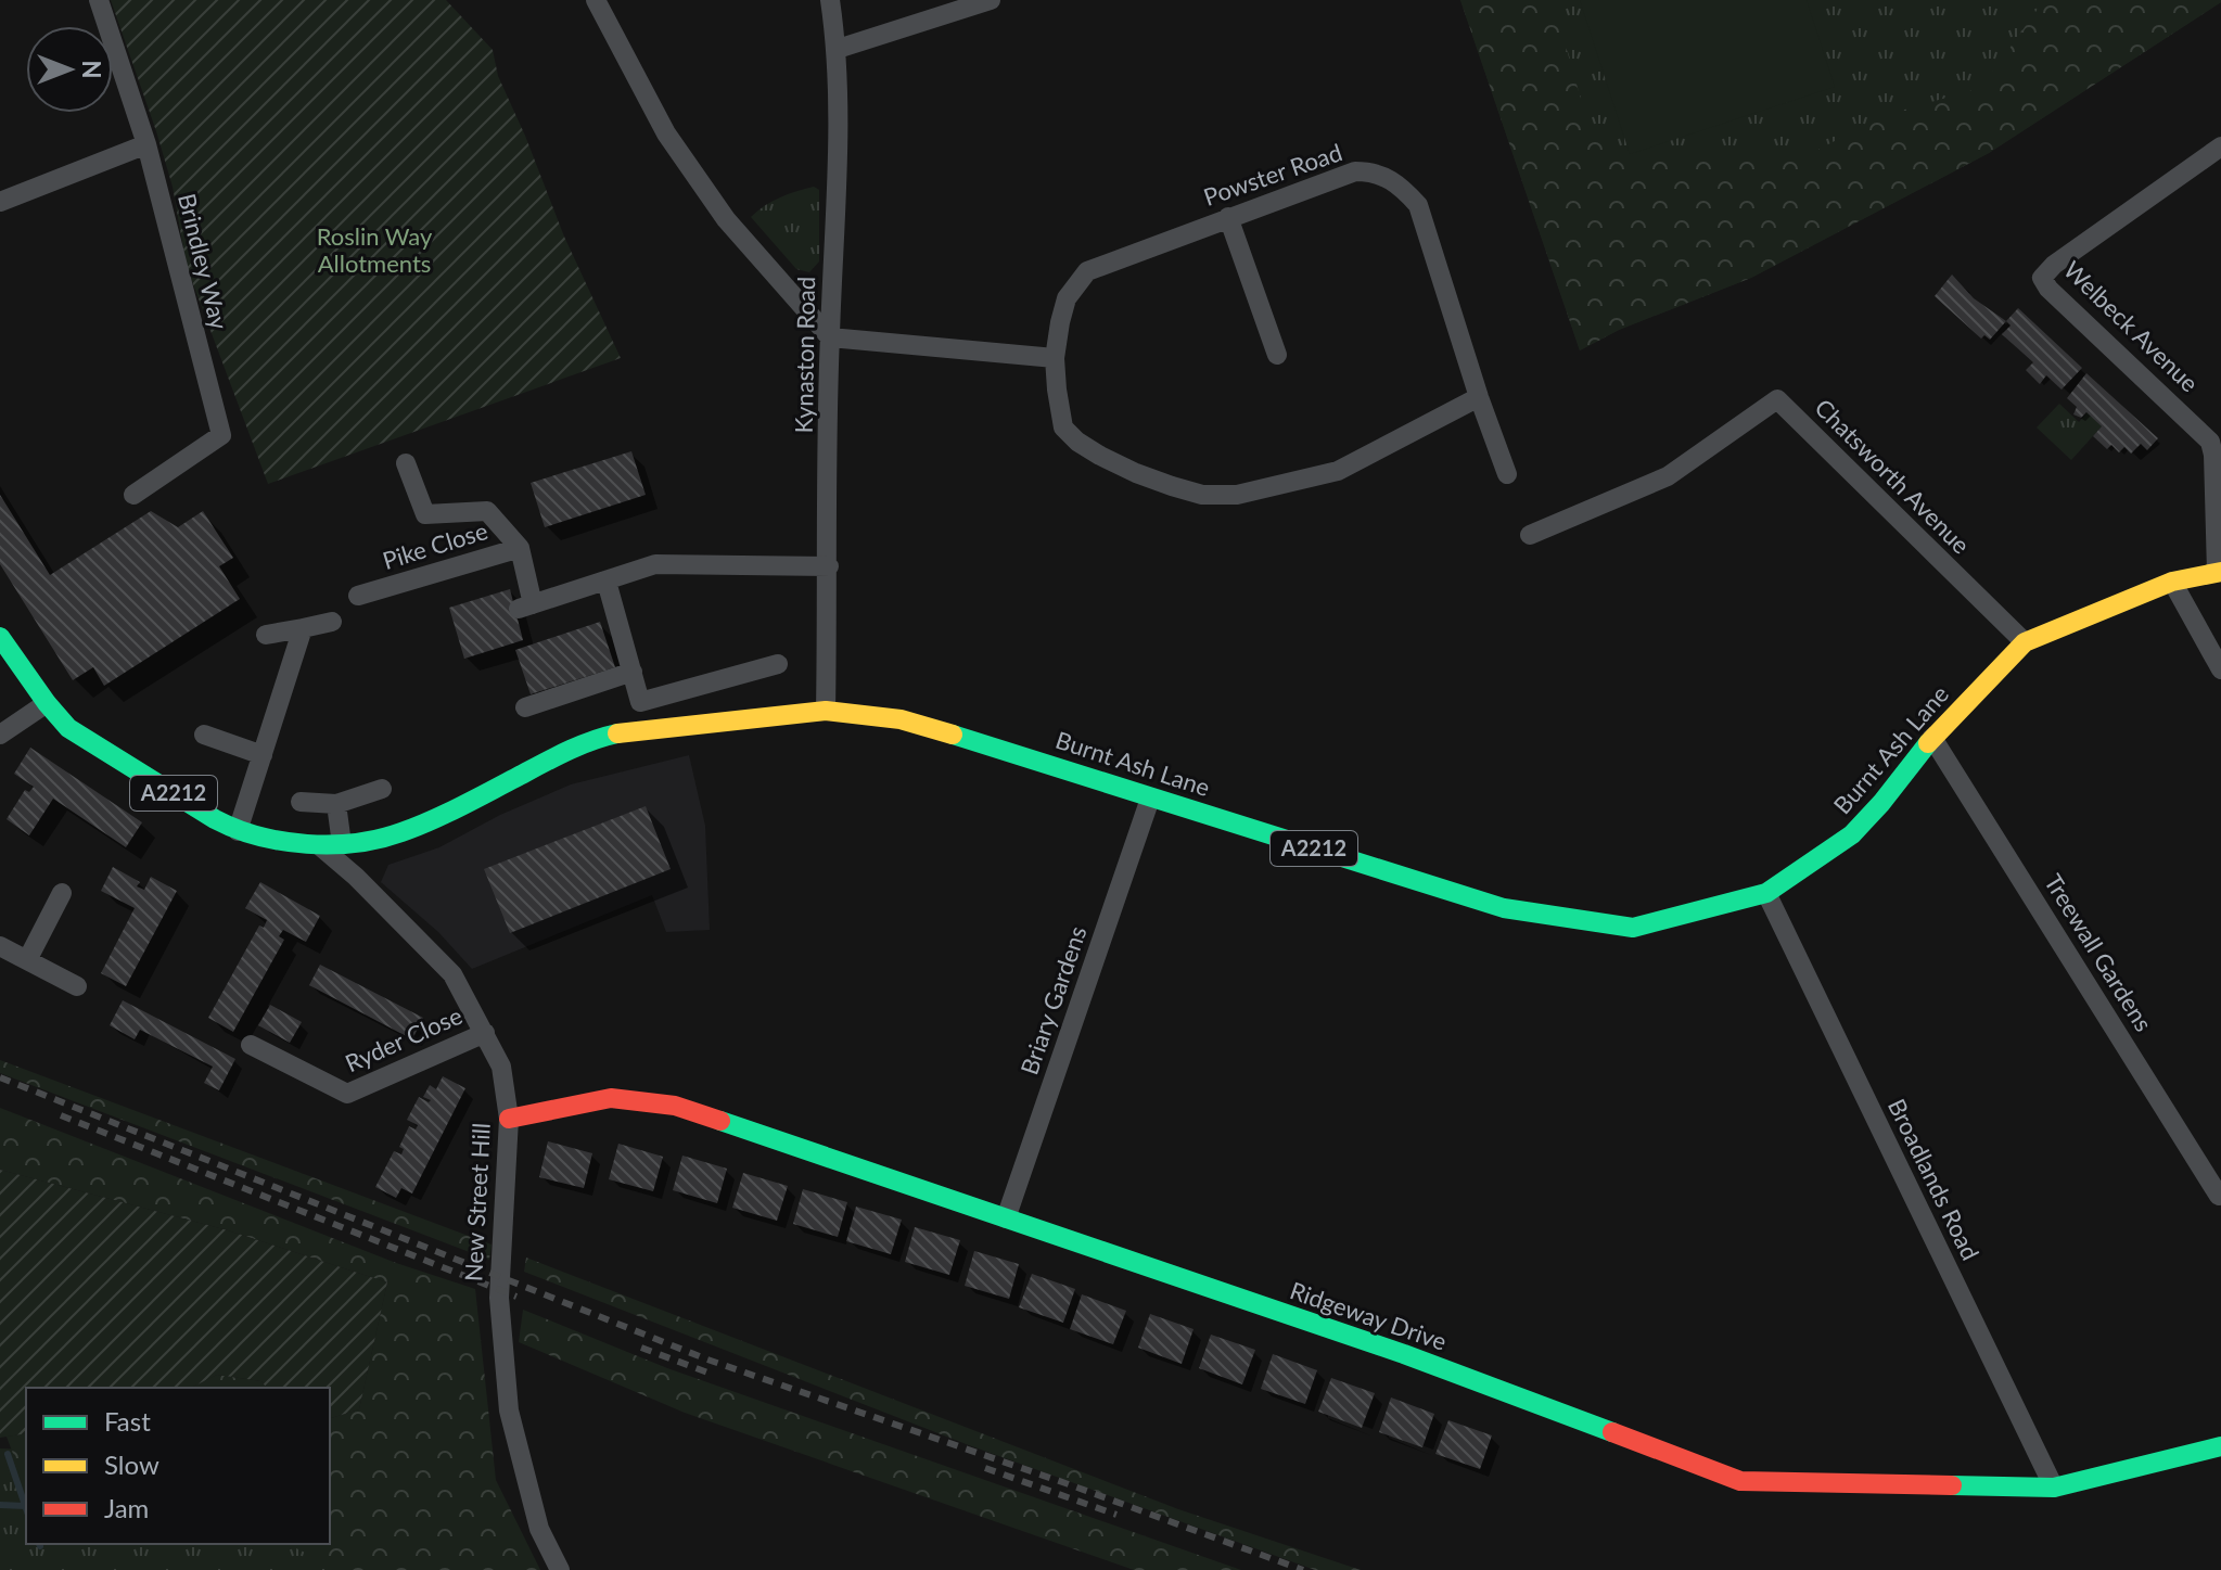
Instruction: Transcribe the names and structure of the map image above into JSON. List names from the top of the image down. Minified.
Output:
{"streets":{"main road":["Burnt Ash Lane","A2212","Ridgeway Drive"],"street":["Powster Road","Brindley Way","Welbeck Avenue","Kynaston Road","Chatsworth Avenue","Pike Close","Treewall Gardens","Briary Gardens","Ryder Close","Broadlands Road","New Street Hill"]},"crossings":[["Welbeck Avenue","Burnt Ash Lane"],["Kynaston Road","Pike Close"],["Kynaston Road","Burnt Ash Lane"],["Chatsworth Avenue","Burnt Ash Lane"],["Burnt Ash Lane","Treewall Gardens"],["Burnt Ash Lane","Briary Gardens"],["Burnt Ash Lane","Broadlands Road"],["Burnt Ash Lane","New Street Hill"],["Briary Gardens","Ridgeway Drive"],["Ryder Close","New Street Hill"],["Broadlands Road","Ridgeway Drive"],["New Street Hill","Ridgeway Drive"]],"parks":["Roslin Way Allotments"],"legend":["Fast","Slow","Jam"],"north":"right"}
